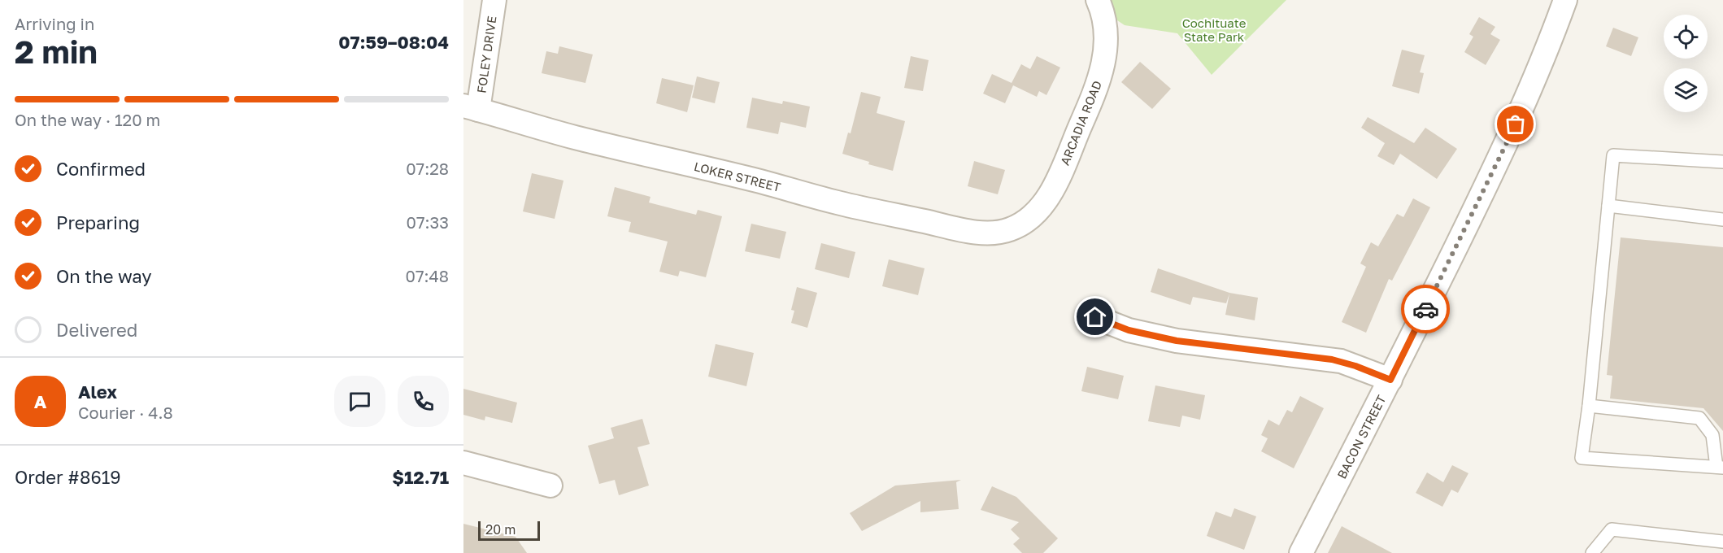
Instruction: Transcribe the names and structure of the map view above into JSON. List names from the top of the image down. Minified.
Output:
{"streets":{"street":["FOLEY DRIVE","ARCADIA ROAD","LOKER STREET","BACON STREET"]},"crossings":[["FOLEY DRIVE","LOKER STREET"],["ARCADIA ROAD","LOKER STREET"]],"parks":["Cochituate State Park"],"scale_bar":"20 m","page":{"heading":["2 min","Arriving in","07:59–08:04"],"panel":["Alex","Courier · 4.8","Order #8619","$12.71"],"bar":"On the way · 120 m","list":[["Confirmed","07:28"],["Preparing","07:33"],["On the way","07:48"],"Delivered"],"round":"A","scale":"20 m"}}
